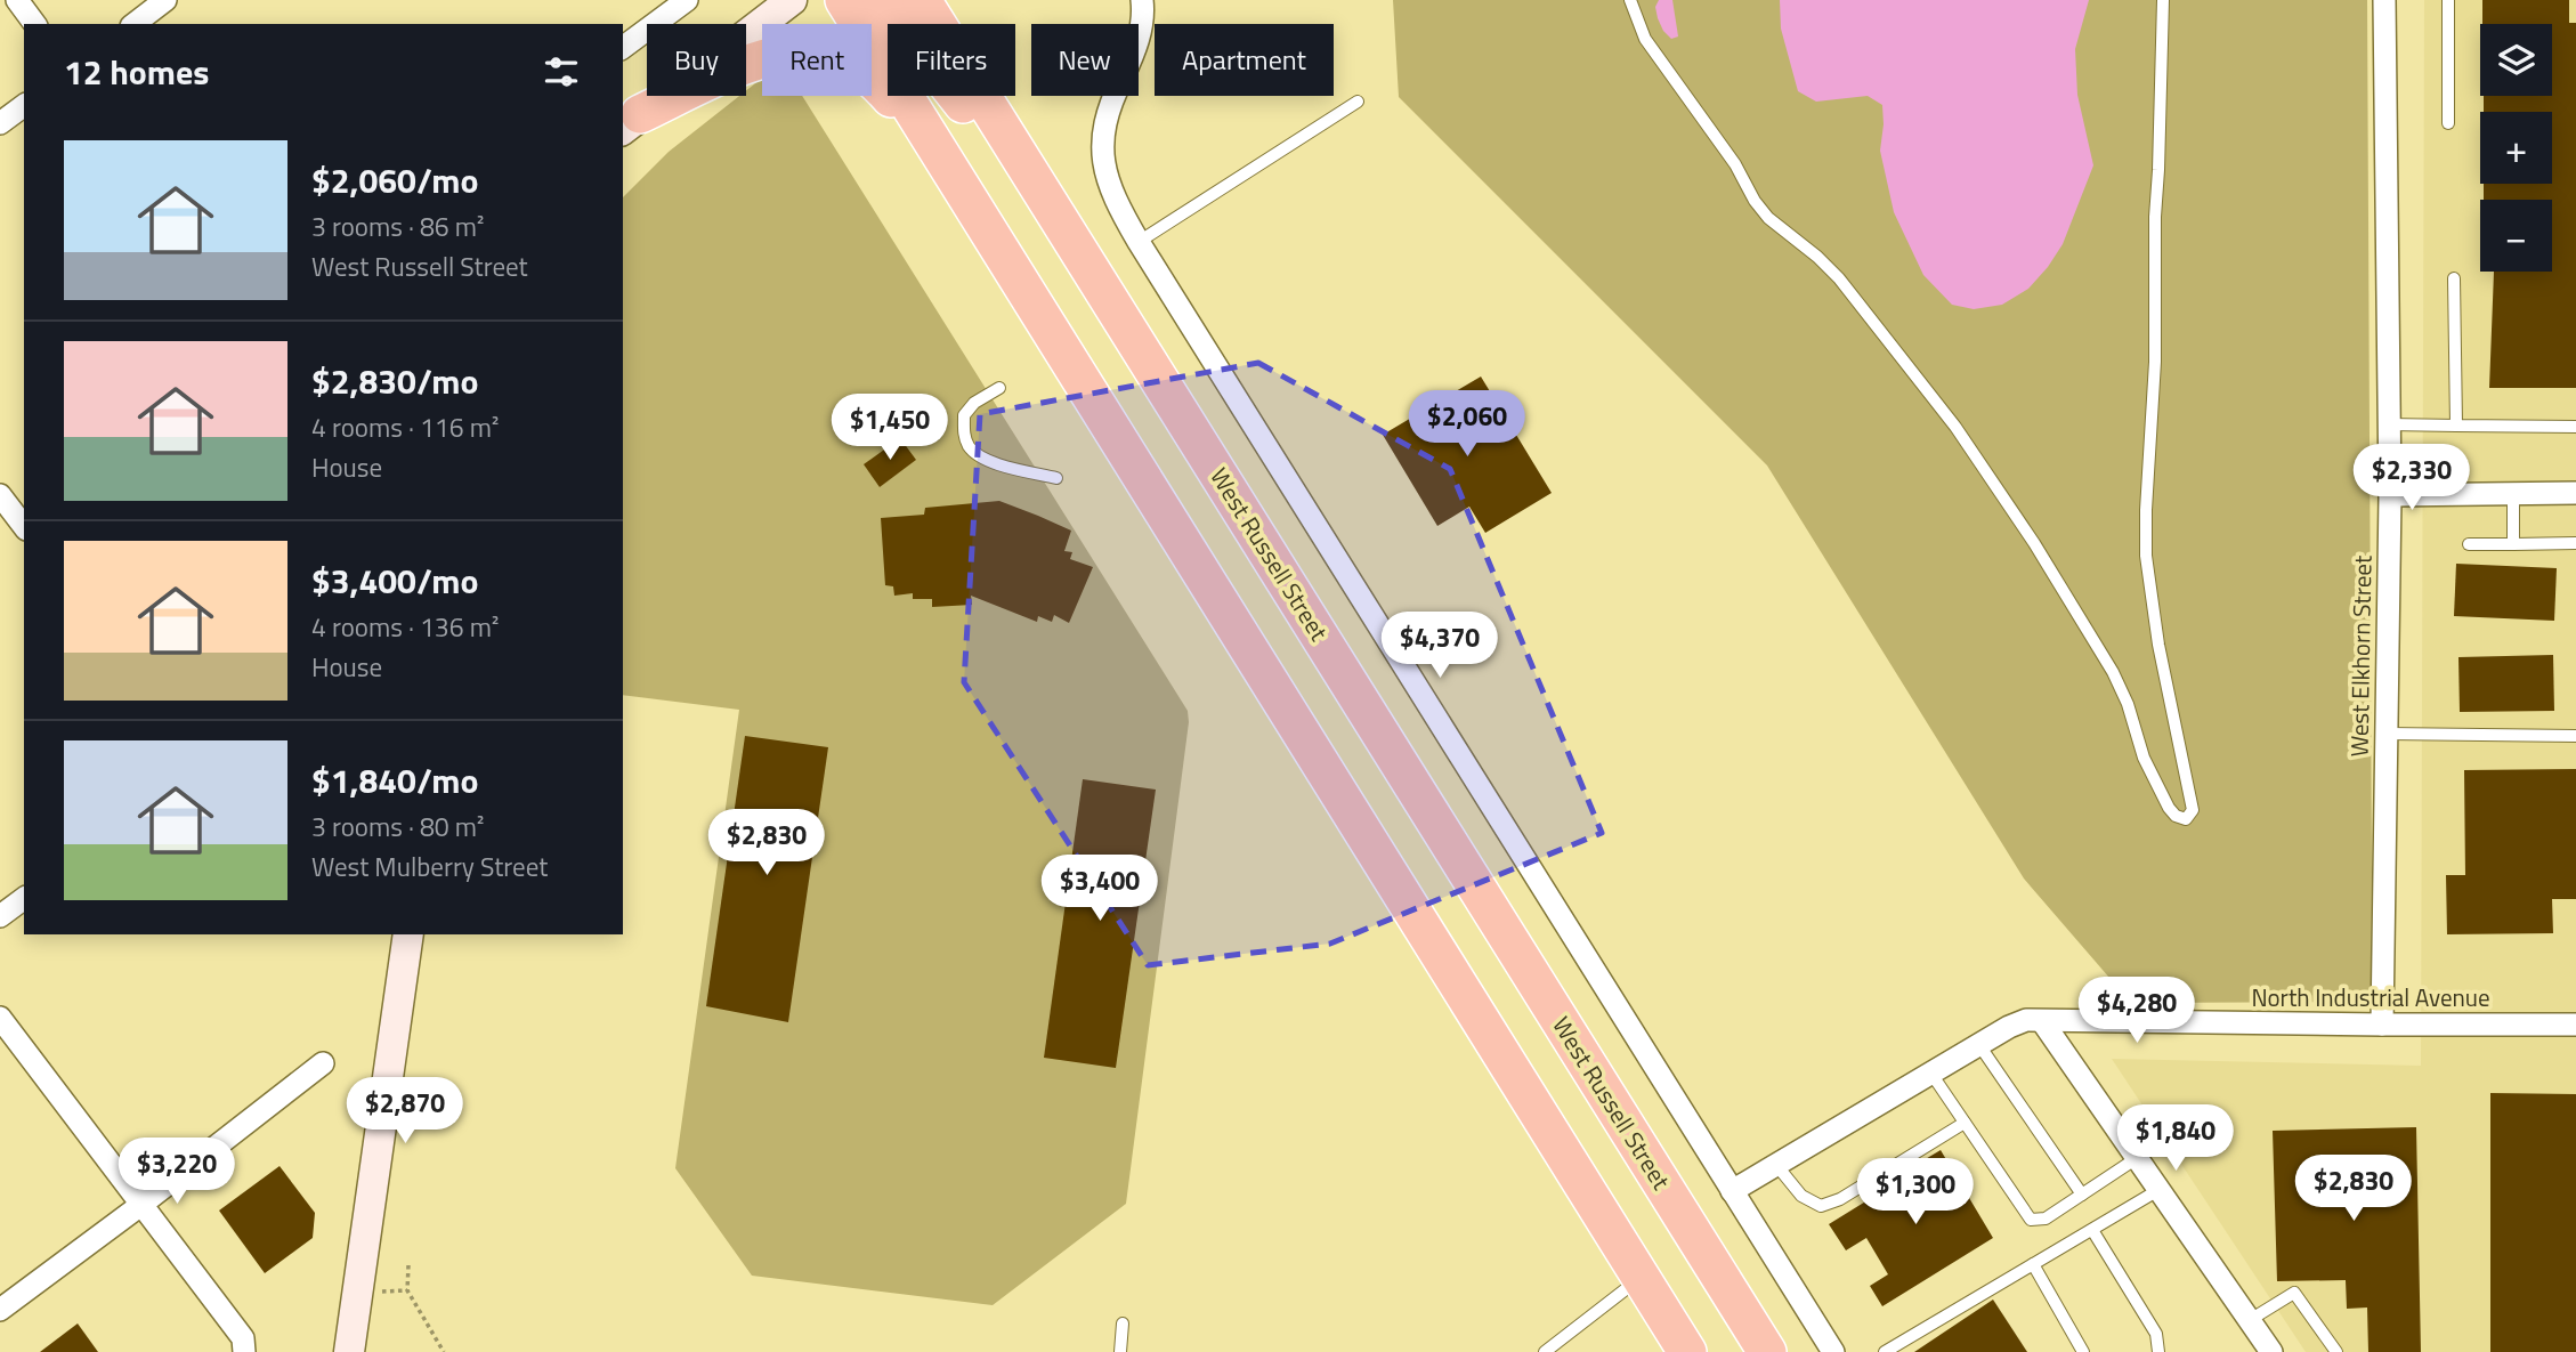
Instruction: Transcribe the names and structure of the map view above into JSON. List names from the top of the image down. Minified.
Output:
{"streets":{"highway":["West Russell Street"],"street":["West Elkhorn Street","North Industrial Avenue"]},"crossings":[["West Elkhorn Street","North Industrial Avenue"]],"page":{"map_buttons":["+","−"],"chip":["Buy","Rent","Filters","New","Apartment"],"heading":"12 homes","list":[{"name":"$2,060/mo","note":"3 rooms · 86 m² · West Russell Street"},{"name":"$2,830/mo","note":"4 rooms · 116 m² · House"},{"name":"$3,400/mo","note":"4 rooms · 136 m² · House"},{"name":"$1,840/mo","note":"3 rooms · 80 m² · West Mulberry Street"}],"price":["$2,060","$1,450","$2,330","$4,370","$2,830","$3,400","$4,280","$2,870","$1,840","$3,220","$2,830","$1,300"]}}
